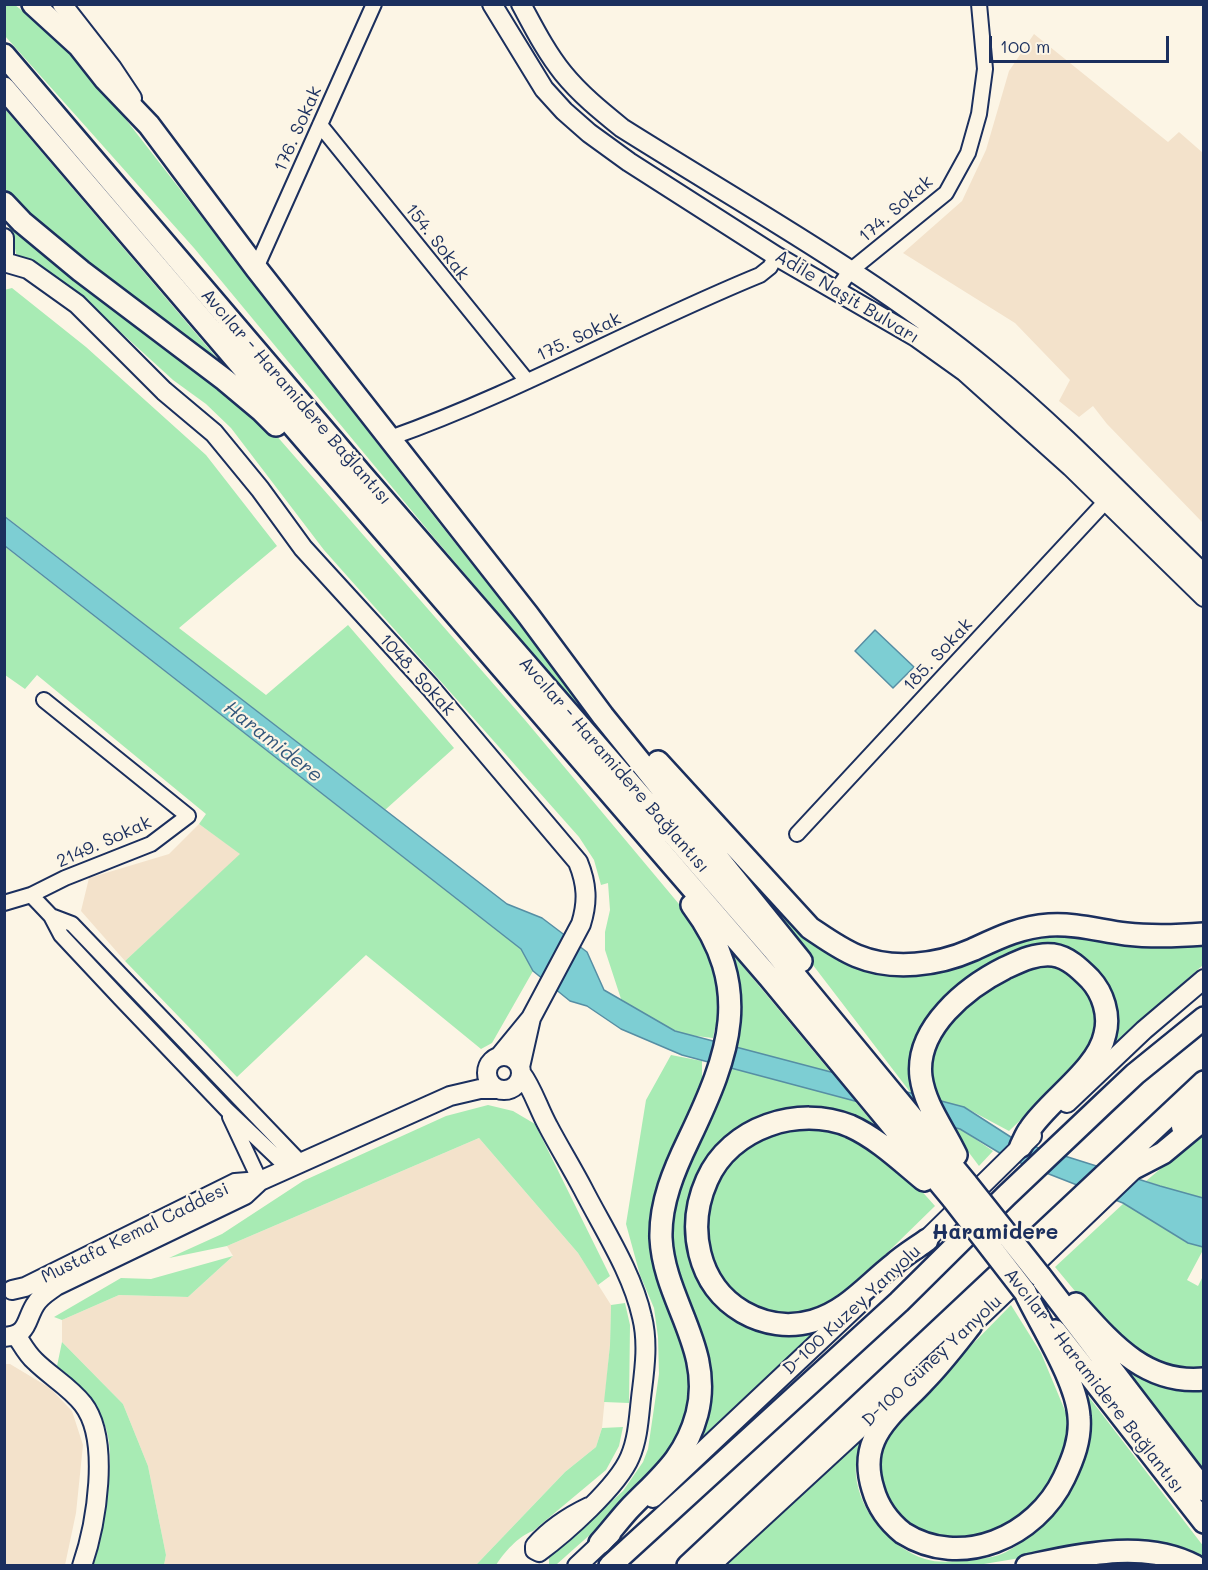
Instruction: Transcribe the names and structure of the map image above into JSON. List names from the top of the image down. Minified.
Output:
{"streets":{"highway":["Avcılar - Haramidere Bağlantısı"],"main road":["Adile Naşit Bulvarı","1048. Sokak","Mustafa Kemal Caddesi","D-100 Kuzey Yanyolu","D-100 Güney Yanyolu"],"street":["176. Sokak","174. Sokak","154. Sokak","175. Sokak","185. Sokak","2149. Sokak"]},"crossings":[["176. Sokak","154. Sokak"],["174. Sokak","Adile Naşit Bulvarı"],["154. Sokak","175. Sokak"],["Adile Naşit Bulvarı","175. Sokak"],["Adile Naşit Bulvarı","185. Sokak"],["1048. Sokak","Mustafa Kemal Caddesi"]],"districts":["Haramidere"],"water":["Haramidere"],"scale_bar":"100 m"}
